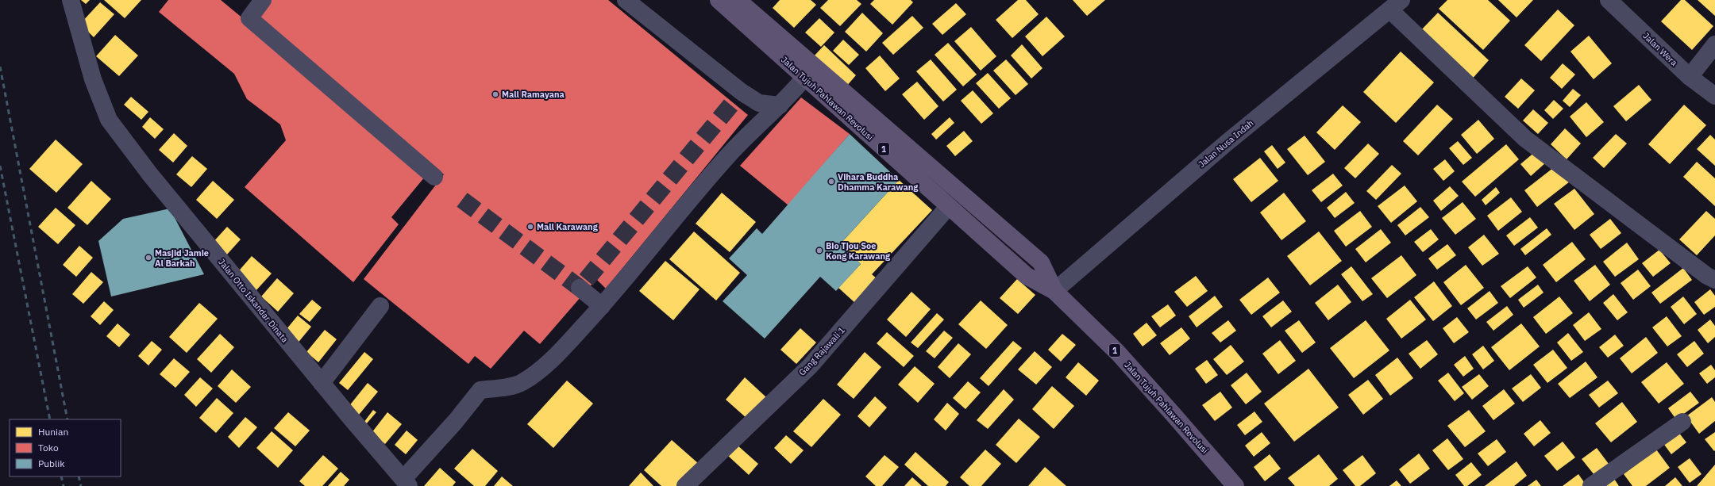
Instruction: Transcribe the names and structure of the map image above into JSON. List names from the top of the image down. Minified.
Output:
{"streets":{"main road":["Jalan Tujuh Pahlawan Revolusi","1"],"street":["Jalan Wera","Jalan Nusa Indah","Jalan Otto Iskandar Dinata","Gang Rajawali 1"]},"crossings":[["Jalan Tujuh Pahlawan Revolusi","Jalan Nusa Indah"],["Jalan Tujuh Pahlawan Revolusi","Gang Rajawali 1"]],"places":["Mall Ramayana","Vihara Buddha Dhamma Karawang","Mall Karawang","Bio Tjou Soe Kong Karawang","Masjid Jamie Al Barkah"],"legend":["Hunian","Toko","Publik"]}
